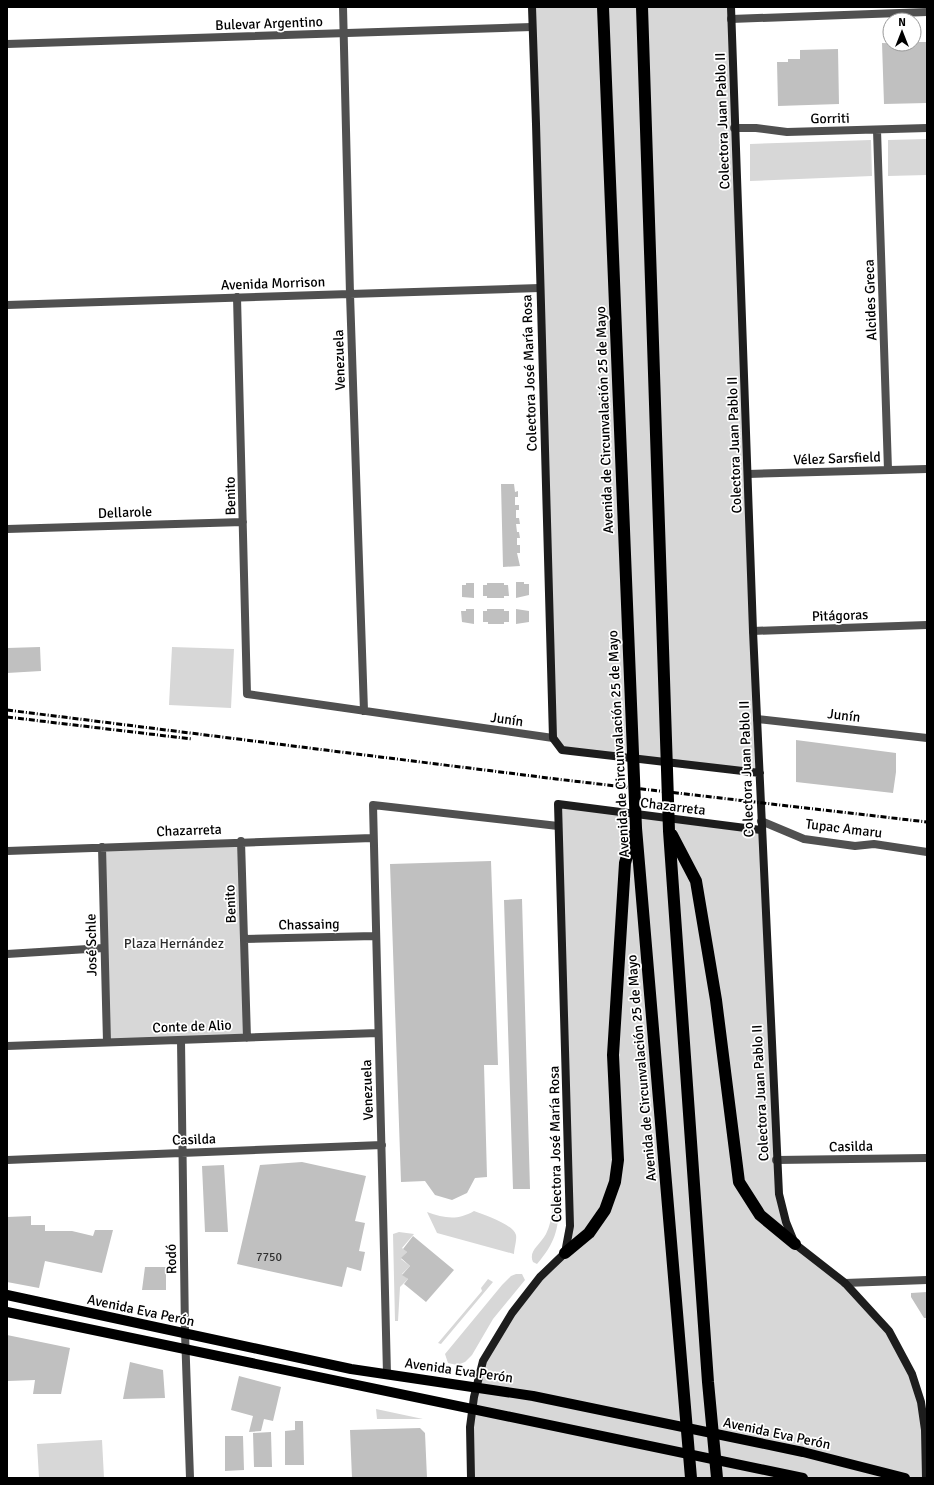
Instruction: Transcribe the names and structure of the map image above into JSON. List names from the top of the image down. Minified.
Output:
{"streets":{"highway":["Avenida de Circunvalación 25 de Mayo"],"main road":["Colectora Juan Pablo II","Colectora José María Rosa","Chazarreta","Avenida Eva Perón"],"street":["Bulevar Argentino","Gorriti","Avenida Morrison","Alcides Greca","Venezuela","Vélez Sarsfield","Benito","Dellarole","Pitágoras","Junín","Tupac Amaru","Chassaing","José Schle","Conte de Alio","Casilda","Rodó"]},"crossings":[["Bulevar Argentino","Venezuela"],["Bulevar Argentino","Colectora José María Rosa"],["Gorriti","Colectora Juan Pablo II"],["Gorriti","Alcides Greca"],["Colectora Juan Pablo II","Vélez Sarsfield"],["Colectora Juan Pablo II","Pitágoras"],["Colectora Juan Pablo II","Junín"],["Colectora Juan Pablo II","Chazarreta"],["Colectora Juan Pablo II","Tupac Amaru"],["Colectora Juan Pablo II","Casilda"],["Avenida Morrison","Venezuela"],["Avenida Morrison","Colectora José María Rosa"],["Avenida Morrison","Benito"],["Alcides Greca","Vélez Sarsfield"],["Venezuela","Colectora José María Rosa"],["Venezuela","Junín"],["Venezuela","Chazarreta"],["Venezuela","Chassaing"],["Venezuela","Conte de Alio"],["Venezuela","Casilda"],["Venezuela","Avenida Eva Perón"],["Colectora José María Rosa","Junín"],["Colectora José María Rosa","Chazarreta"],["Benito","Dellarole"],["Benito","Junín"],["Benito","Chazarreta"],["Benito","Chassaing"],["Benito","Conte de Alio"],["Chazarreta","Tupac Amaru"],["Chazarreta","José Schle"],["José Schle","Conte de Alio"],["Conte de Alio","Rodó"],["Casilda","Rodó"],["Rodó","Avenida Eva Perón"]],"parks":["Plaza Hernández"],"house_numbers":["7750"],"north":"top"}
